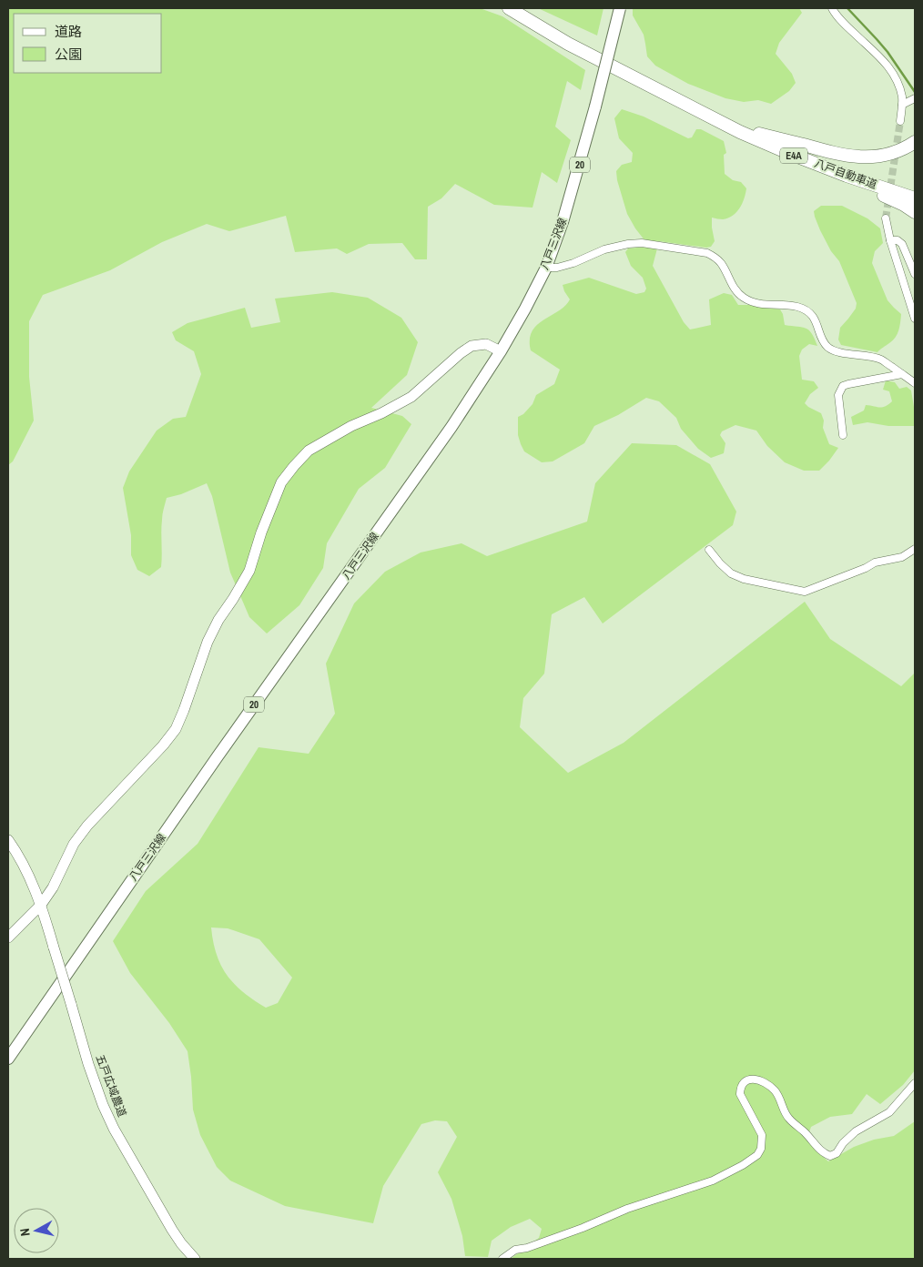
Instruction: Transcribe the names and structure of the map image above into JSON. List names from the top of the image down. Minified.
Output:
{"streets":{"highway":["E4A","八戸自動車道"],"main road":["20","八戸三沢線"],"street":["五戸広域農道"]},"crossings":[["E4A","八戸自動車道"]],"legend":["道路","公園"],"north":"left"}
